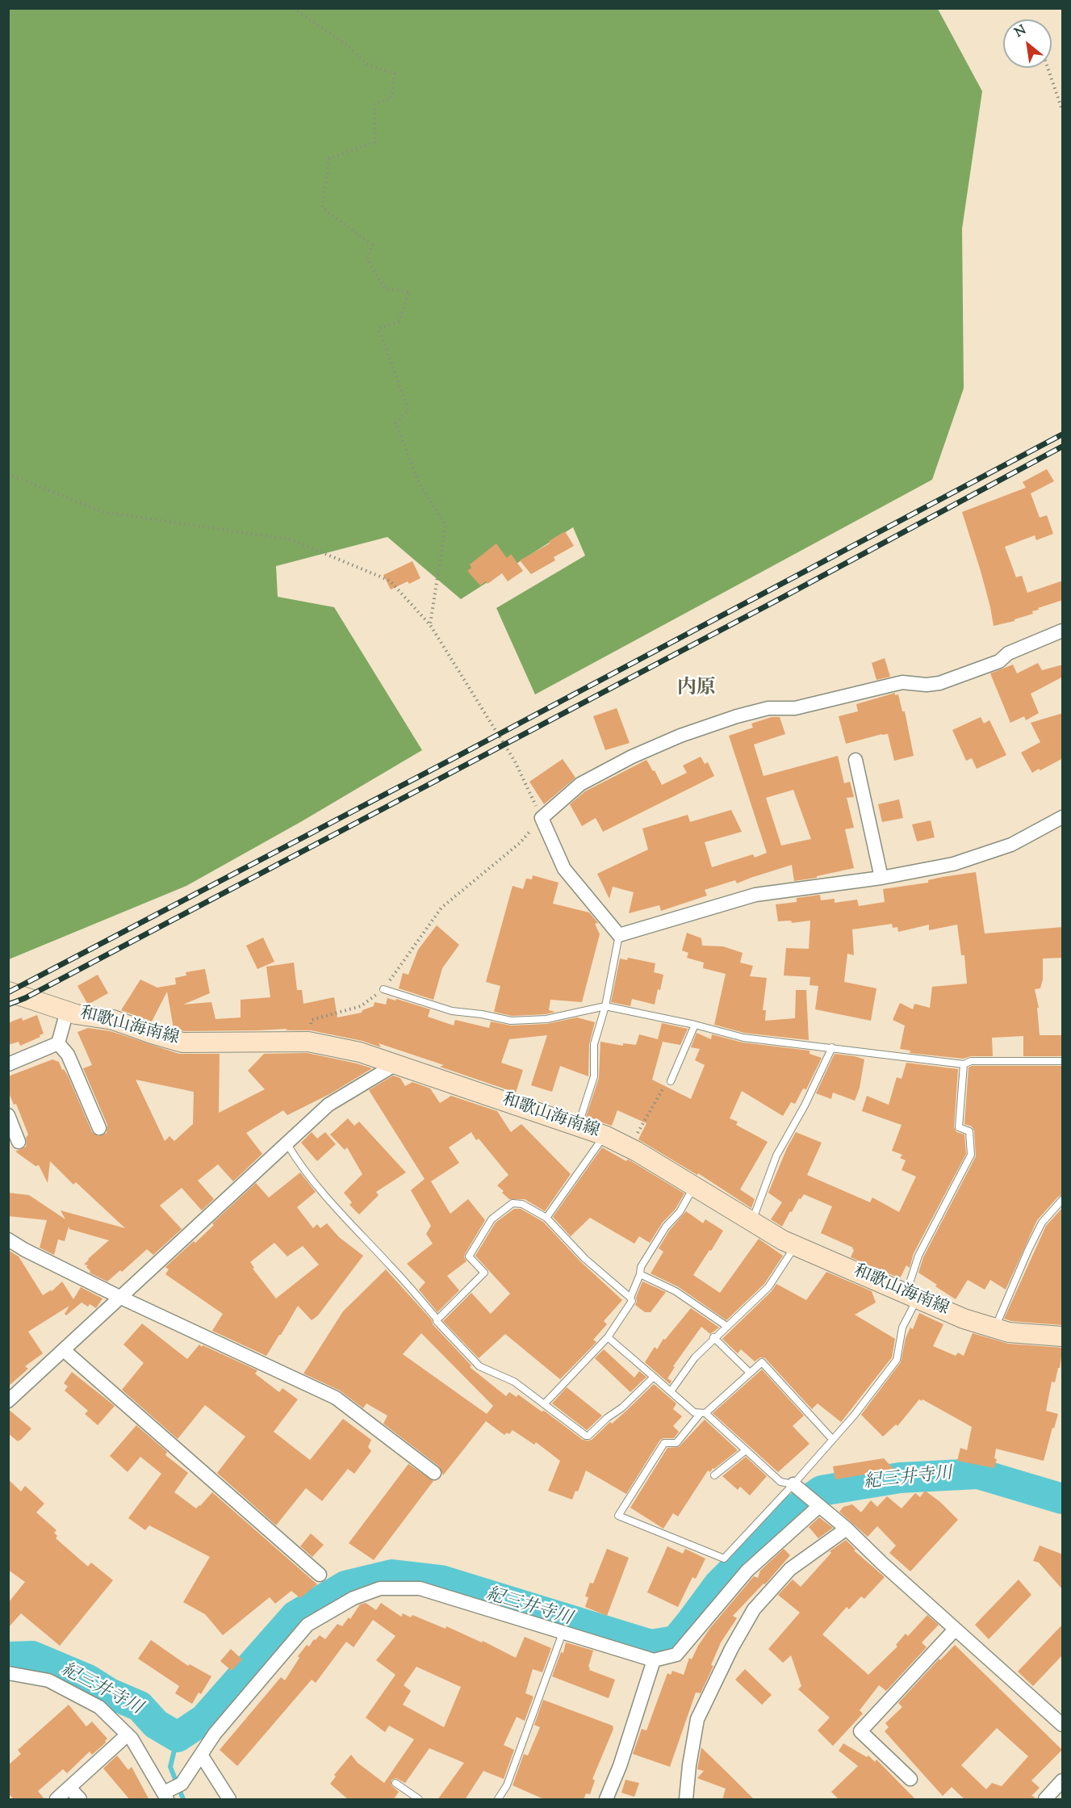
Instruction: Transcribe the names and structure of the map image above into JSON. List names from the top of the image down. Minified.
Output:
{"streets":{"main road":["和歌山海南線"]},"districts":["内原"],"water":["紀三井寺川"],"north":"top left"}
